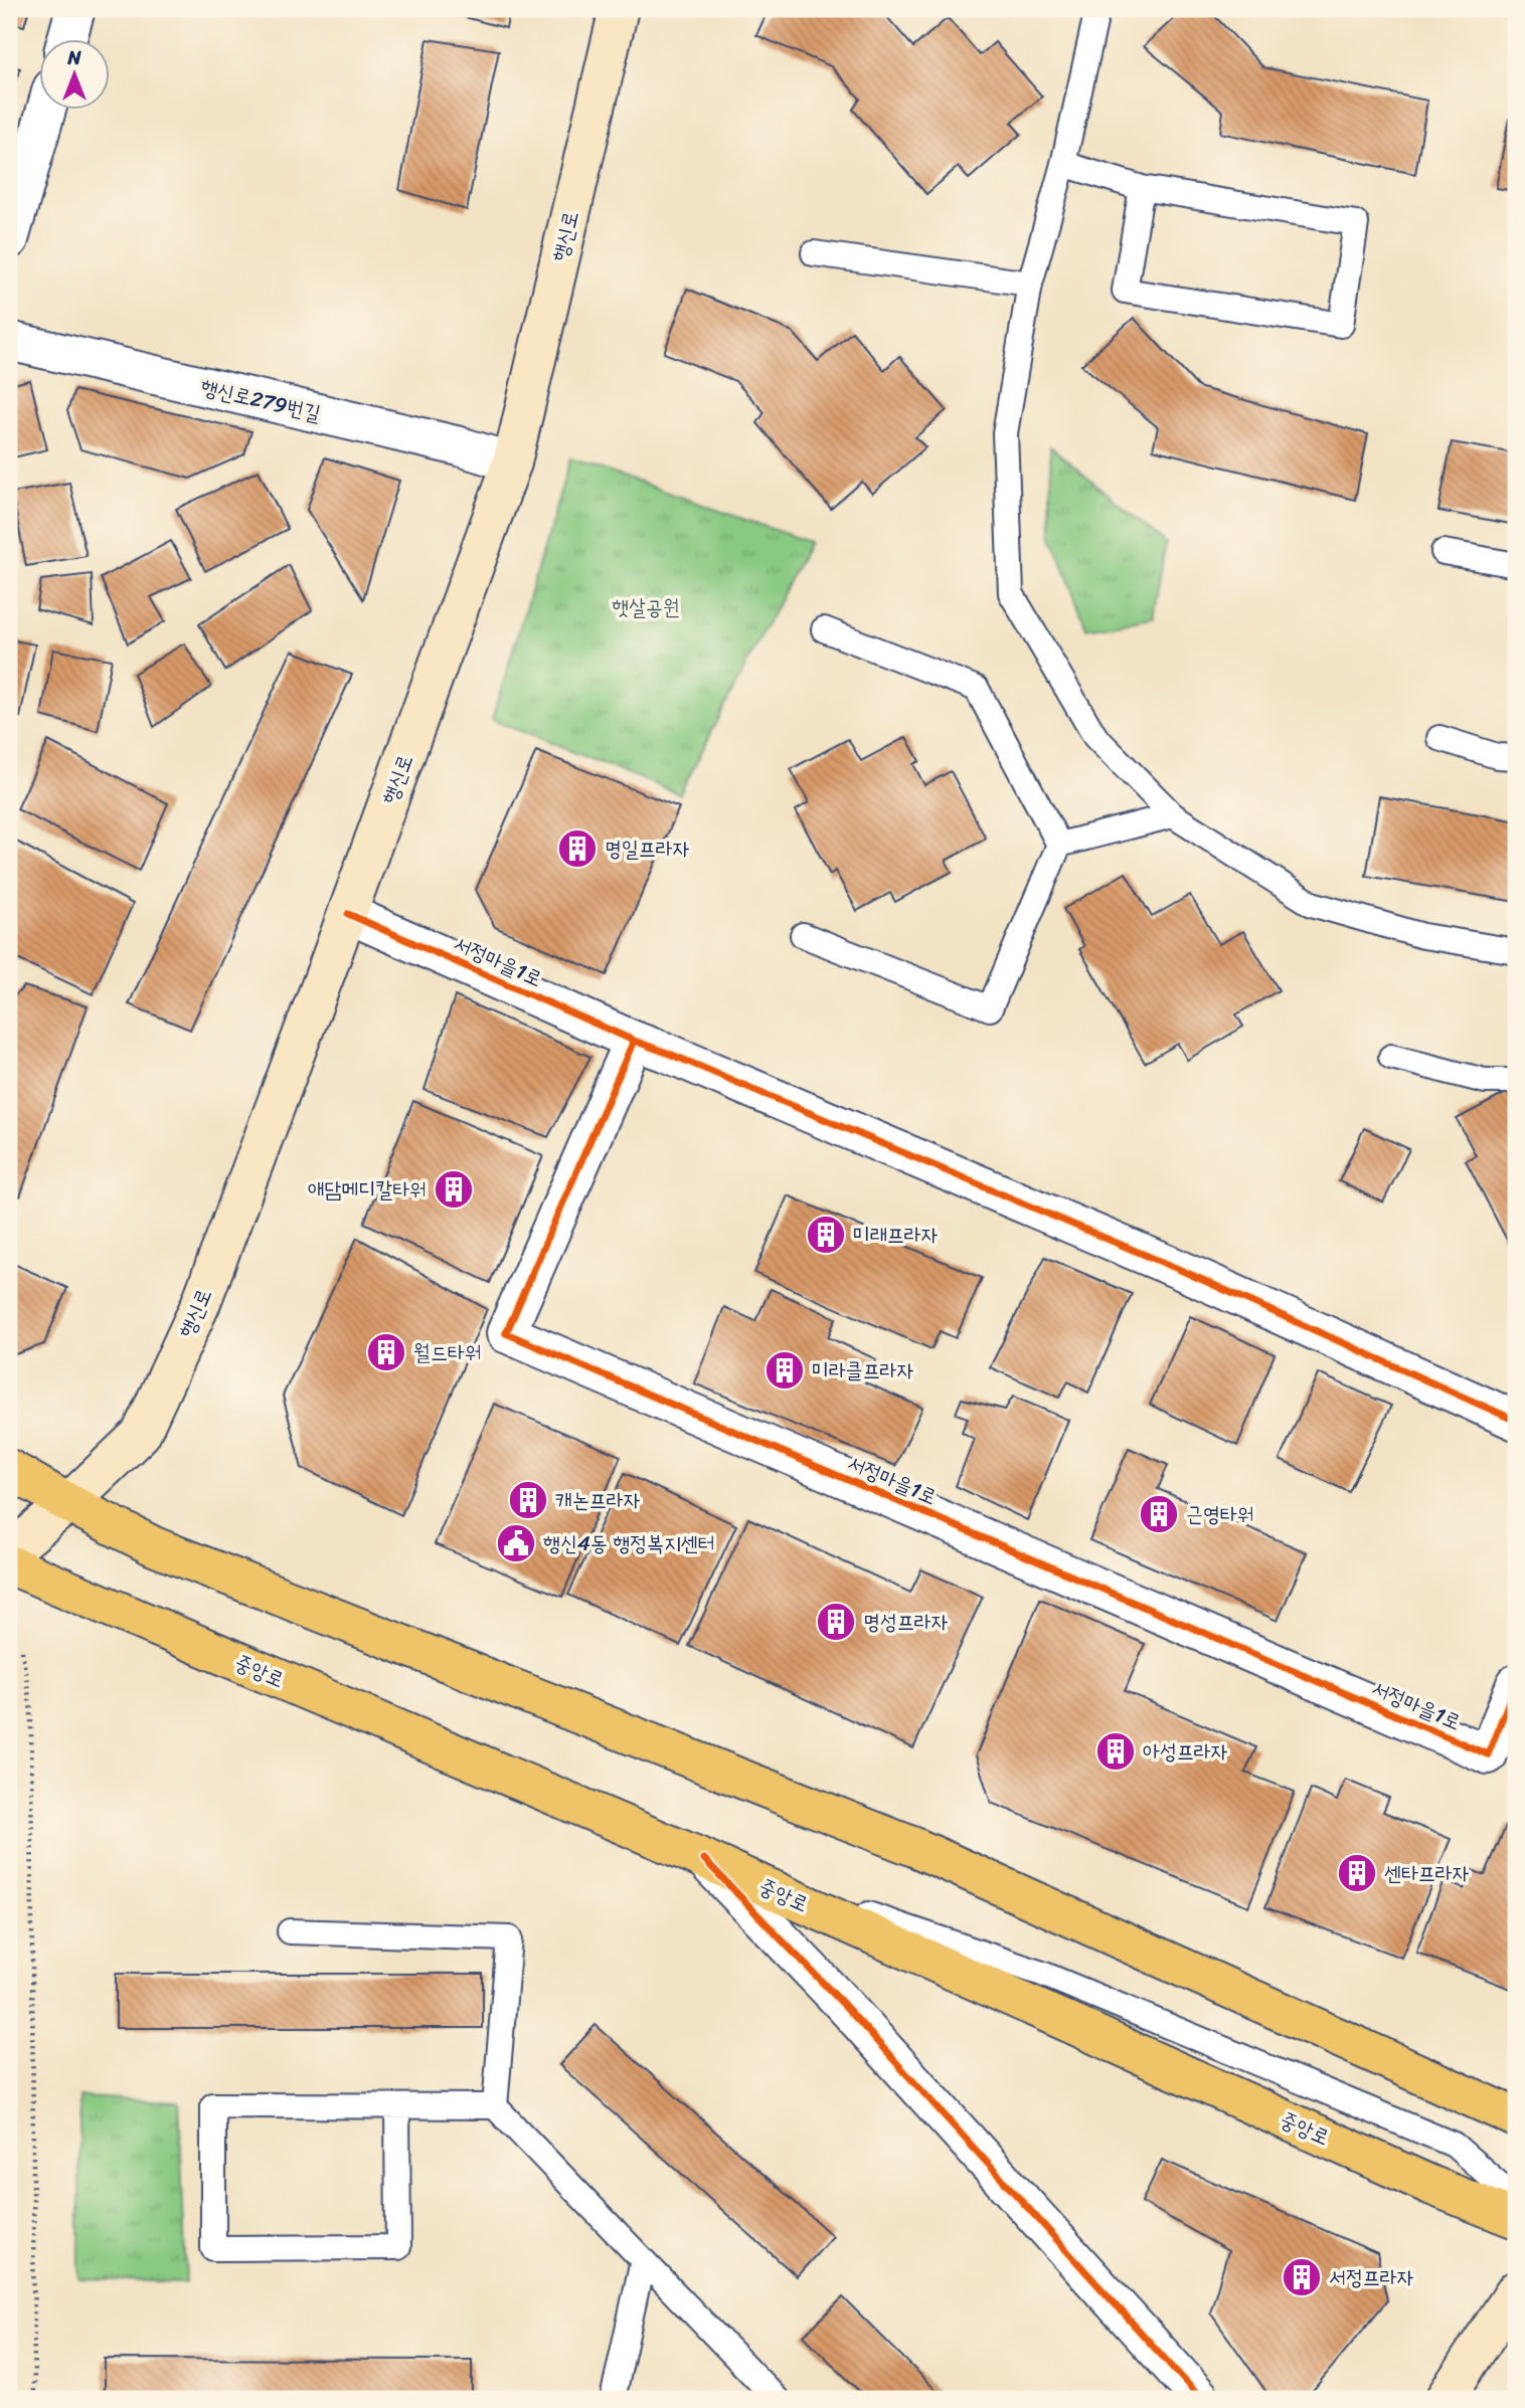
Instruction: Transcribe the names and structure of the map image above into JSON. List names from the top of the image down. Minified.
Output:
{"streets":{"main road":["행신로","중앙로"],"street":["행신로279번길","서정마을1로"]},"crossings":[["행신로","행신로279번길"],["행신로","서정마을1로"]],"parks":["햇살공원"],"places":{"building":["명일프라자","애담메디칼타워","미래프라자","월드타워","미라클프라자","캐논프라자","근영타워","명성프라자","아성프라자","센타프라자","서정프라자"],"public building":["행신4동 행정복지센터"]},"north":"top"}
